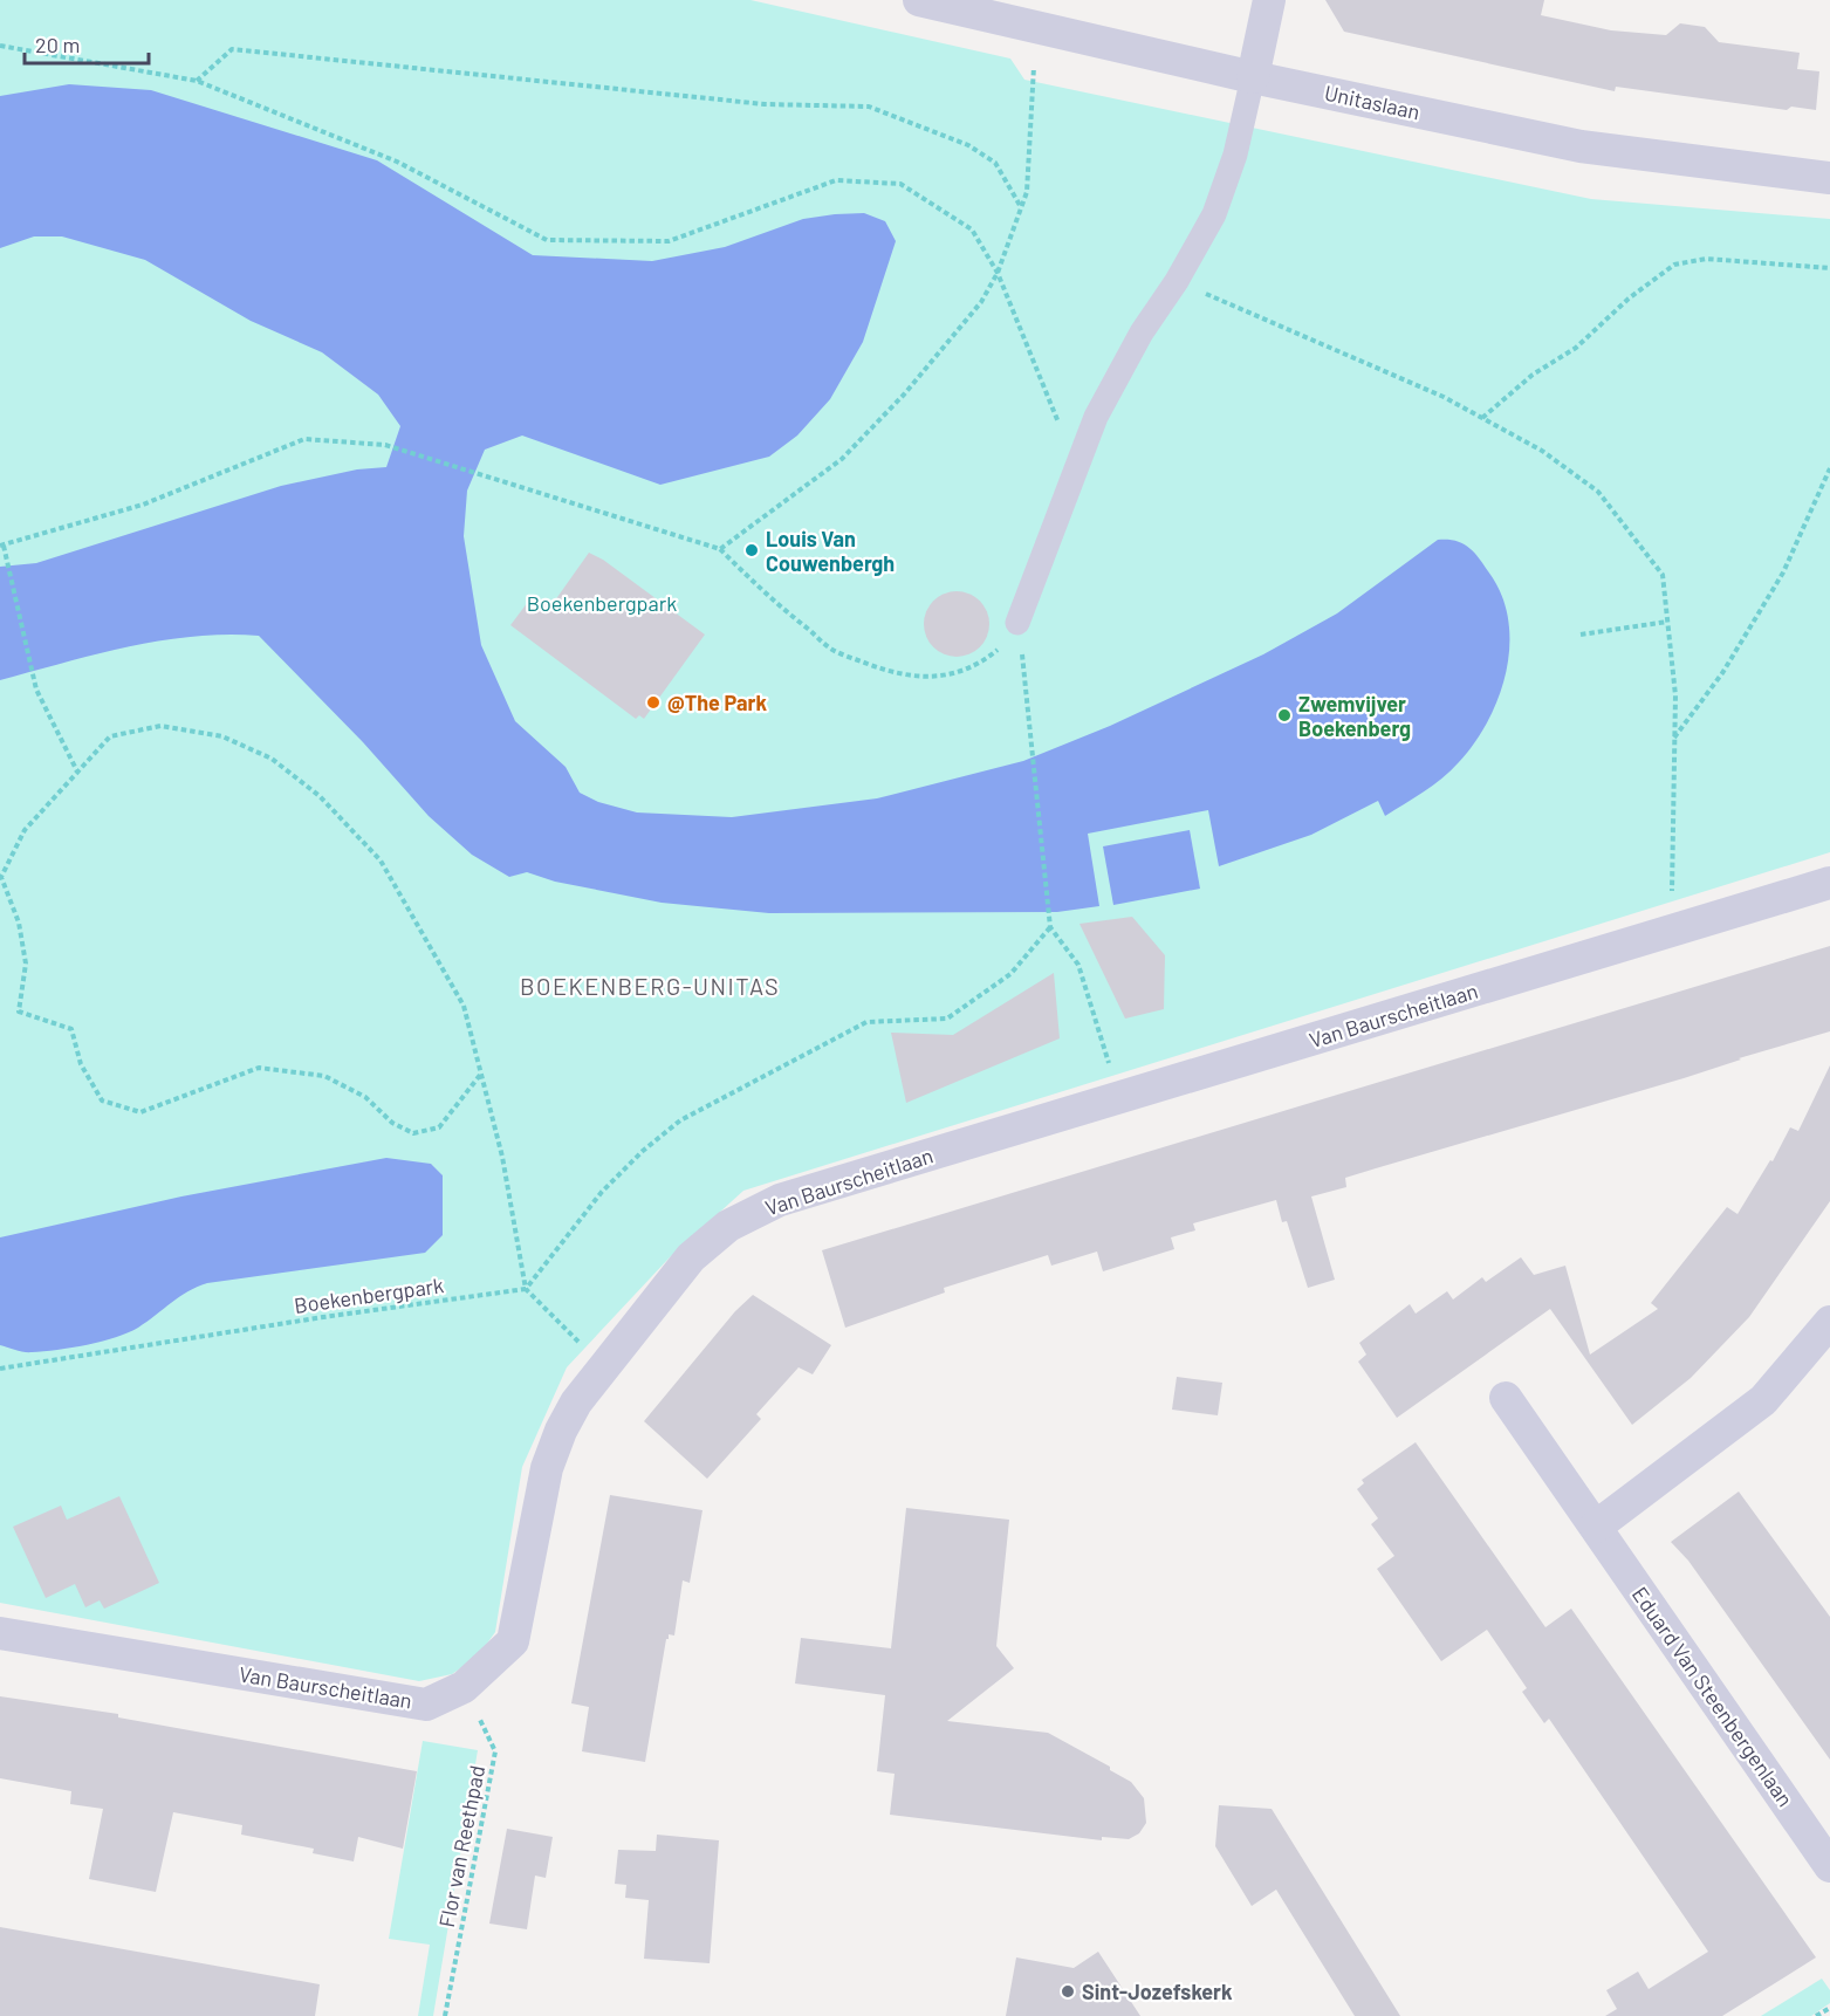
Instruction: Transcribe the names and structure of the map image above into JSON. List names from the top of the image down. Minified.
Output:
{"streets":{"street":["Unitaslaan","Van Baurscheitlaan","Eduard Van Steenbergenlaan"],"path":["Boekenbergpark","Flor van Reethpad"]},"crossings":[["Van Baurscheitlaan","Flor van Reethpad"]],"districts":["BOEKENBERG-UNITAS"],"parks":["Boekenbergpark"],"places":["Louis Van Couwenbergh","@The Park","Zwemvijver Boekenberg","Sint-Jozefskerk"],"scale_bar":"20 m"}
